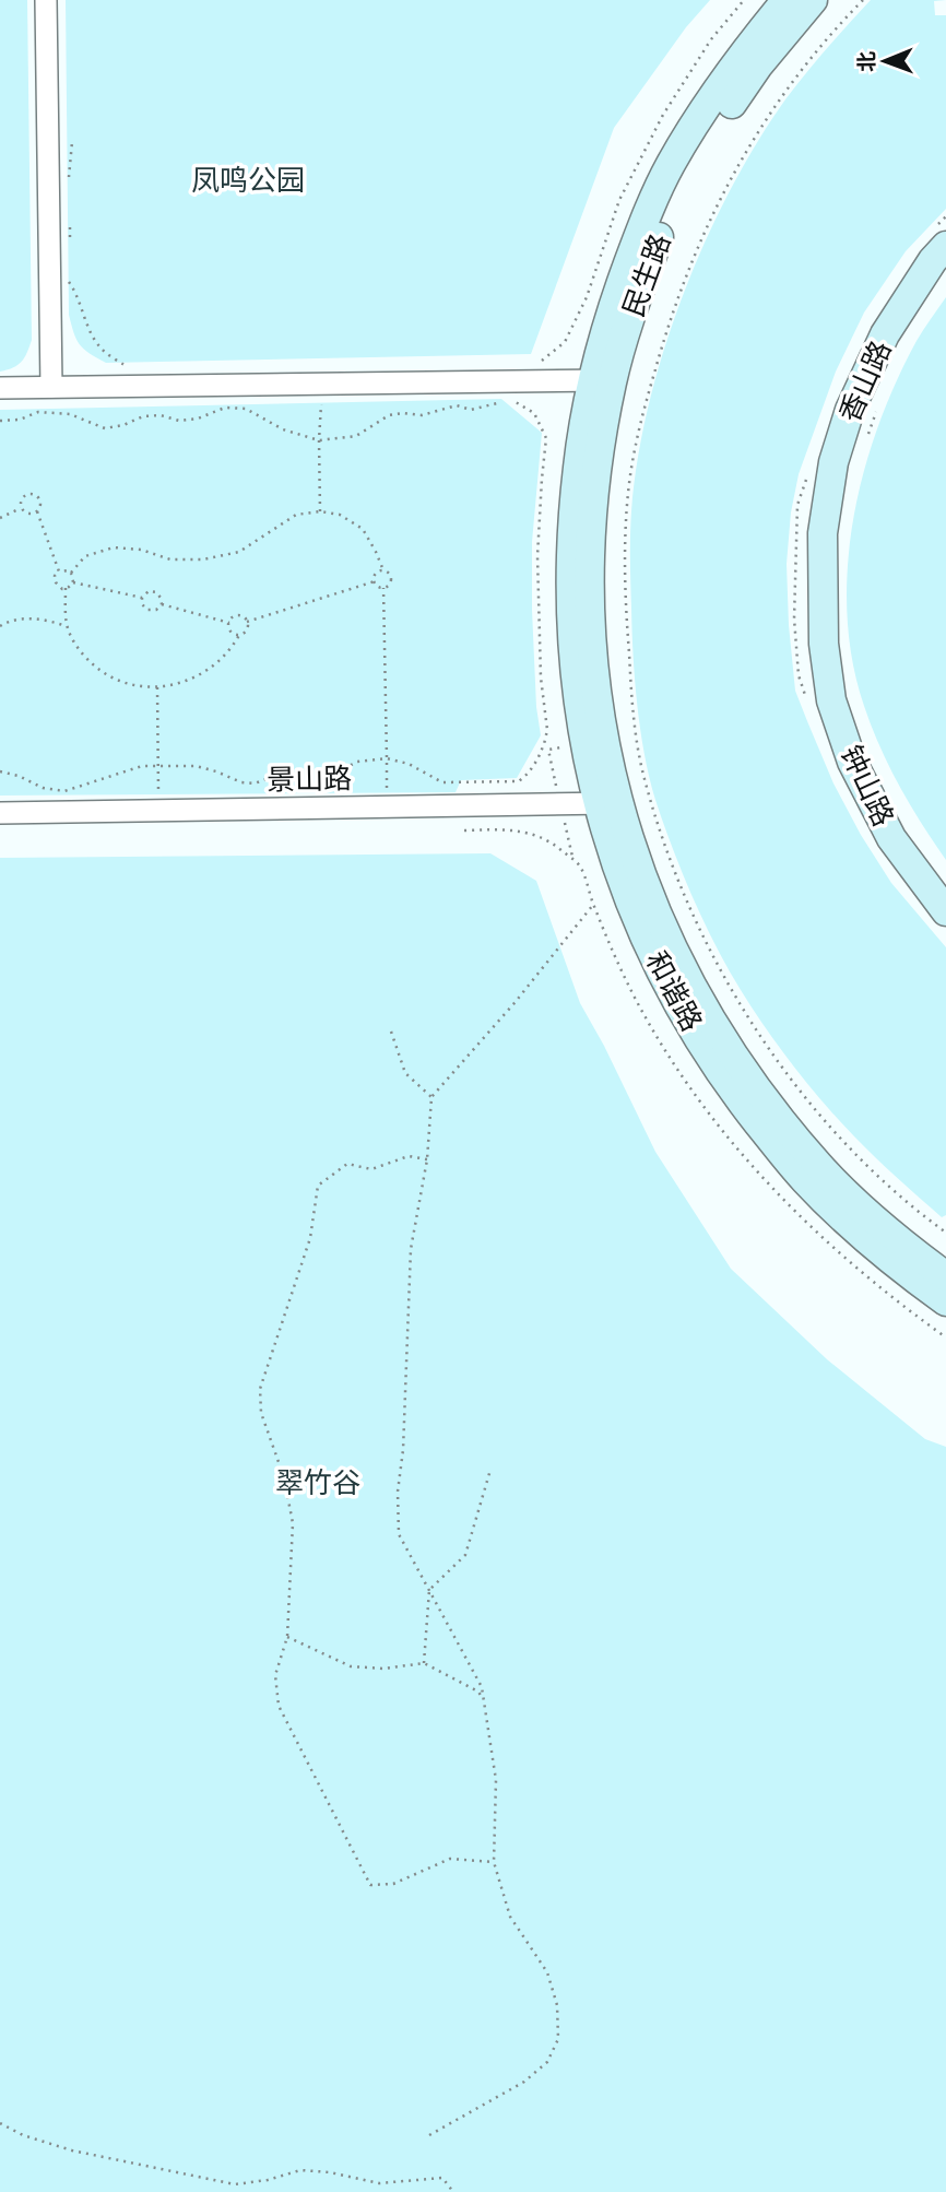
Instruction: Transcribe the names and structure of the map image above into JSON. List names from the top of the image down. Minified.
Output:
{"streets":{"main road":["民生路","香山路","钟山路","和谐路"],"street":["景山路"]},"crossings":[["民生路","和谐路"],["香山路","钟山路"],["景山路","和谐路"]],"parks":["凤鸣公园","翠竹谷"],"north":"left"}
